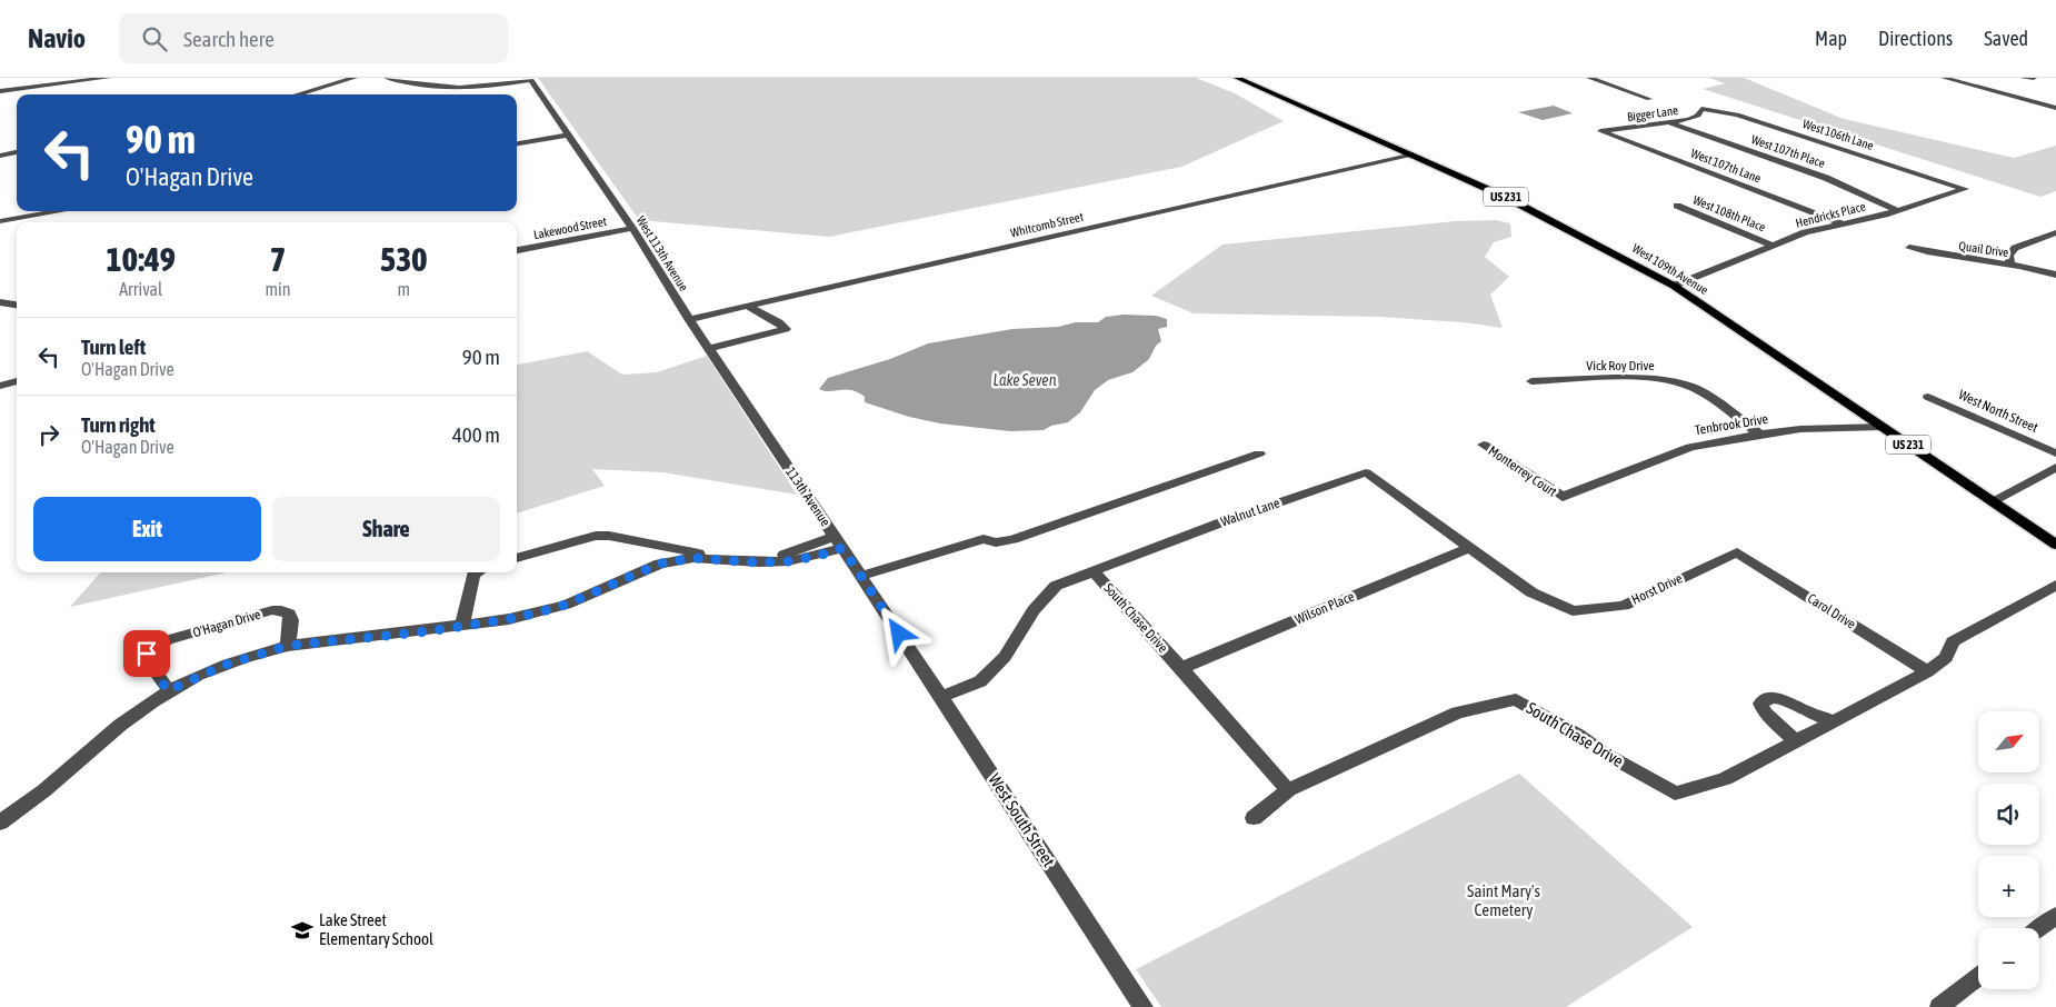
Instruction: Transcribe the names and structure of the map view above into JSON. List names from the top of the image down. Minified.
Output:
{"streets":{"main road":["US 231","West 109th Avenue"],"street":["Bigger Lane","West 106th Lane","West 107th Place","West 107th Lane","West 108th Place","Hendricks Place","Whitcomb Street","Lakewood Street","Quail Drive","West 113th Avenue","Vick Roy Drive","West North Street","Tenbrook Drive","Monterrey Court","113th Avenue","Walnut Lane","Horst Drive","Wilson Place","Carol Drive","South Chase Drive","O'Hagan Drive","West South Street"]},"crossings":[["Bigger Lane","West 106th Lane"],["Bigger Lane","West 107th Place"],["Bigger Lane","West 107th Lane"],["West 106th Lane","Hendricks Place"],["West 107th Place","Hendricks Place"],["West 107th Lane","Hendricks Place"],["West 108th Place","Hendricks Place"],["Hendricks Place","West 109th Avenue"],["Whitcomb Street","West 113th Avenue"],["Whitcomb Street","West 109th Avenue"],["Lakewood Street","West 113th Avenue"],["West 113th Avenue","113th Avenue"],["West 109th Avenue","Tenbrook Drive"],["Vick Roy Drive","Tenbrook Drive"],["Tenbrook Drive","Monterrey Court"],["113th Avenue","West South Street"],["Walnut Lane","Horst Drive"],["Walnut Lane","Wilson Place"],["Walnut Lane","South Chase Drive"],["Walnut Lane","West South Street"],["Horst Drive","Carol Drive"],["Wilson Place","South Chase Drive"],["Carol Drive","South Chase Drive"]],"water":["Lake Seven"],"parks":["Saint Mary's Cemetery"],"places":{"school or university":["Lake Street Elementary School"]},"north":"top right","page":{"header":"Navio","search":"Search here","nav":["Map","Directions","Saved"],"turn":["90 m","O'Hagan Drive"],"eta":["10:49","Arrival","7","min","530","m"],"list":[{"name":"Turn left","note":"O'Hagan Drive","value":"90 m"},{"name":"Turn right","note":"O'Hagan Drive","value":"400 m"}],"buttons":["Exit","Share"],"map_buttons":["+","−"]}}
